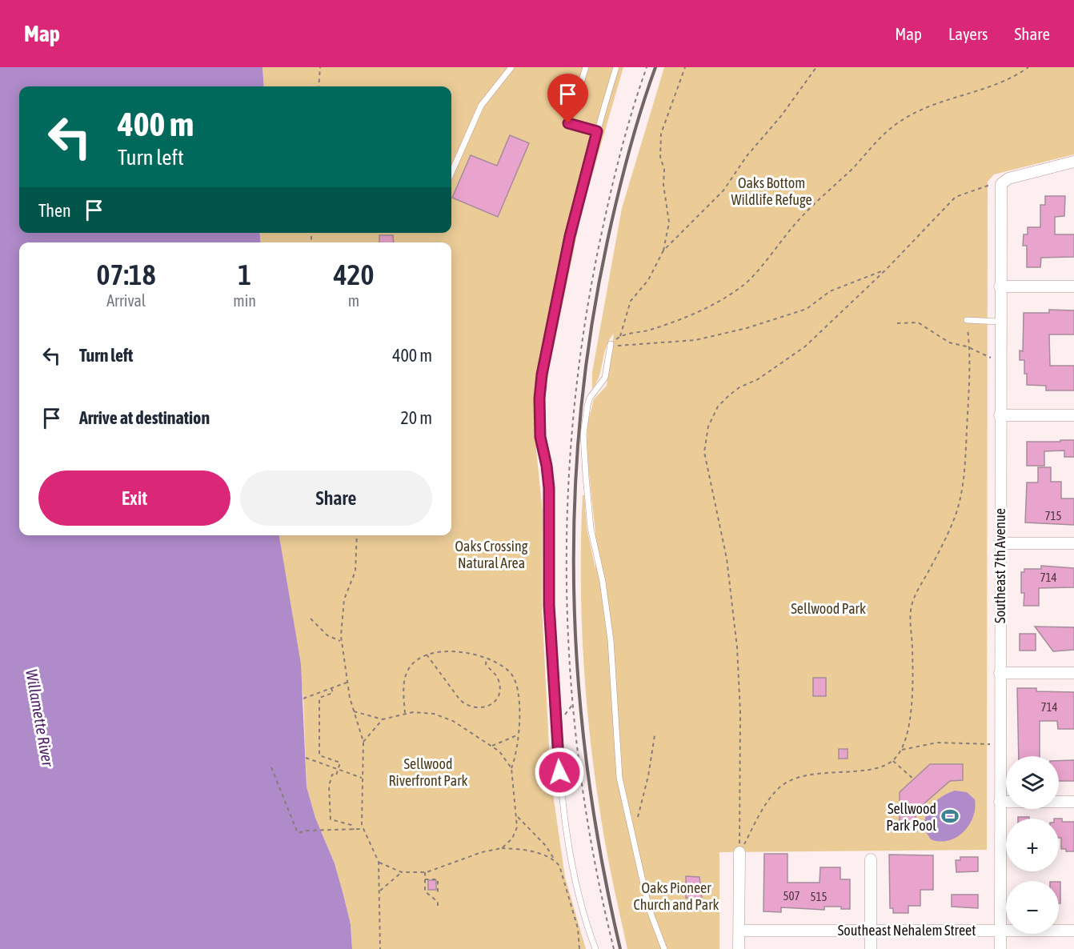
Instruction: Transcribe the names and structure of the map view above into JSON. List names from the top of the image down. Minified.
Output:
{"streets":{"street":["Southeast 7th Avenue","Southeast Nehalem Street"]},"crossings":[["Southeast 7th Avenue","Southeast Nehalem Street"]],"water":["Willamette River"],"parks":["Oaks Bottom Wildlife Refuge","Oaks Crossing Natural Area","Sellwood Park","Sellwood Riverfront Park","Oaks Pioneer Church and Park"],"places":{"sports":["Sellwood Park Pool"]},"house_numbers":["715","714","714","507","515"],"page":{"header":"Map","nav":["Map","Layers","Share"],"turn":["400 m","Turn left"],"then":"Then","eta":["07:18","Arrival","1","min","420","m"],"list":[{"name":"Turn left","value":"400 m"},{"name":"Arrive at destination","value":"20 m"}],"buttons":["Exit","Share"],"map_buttons":["+","−"]}}
